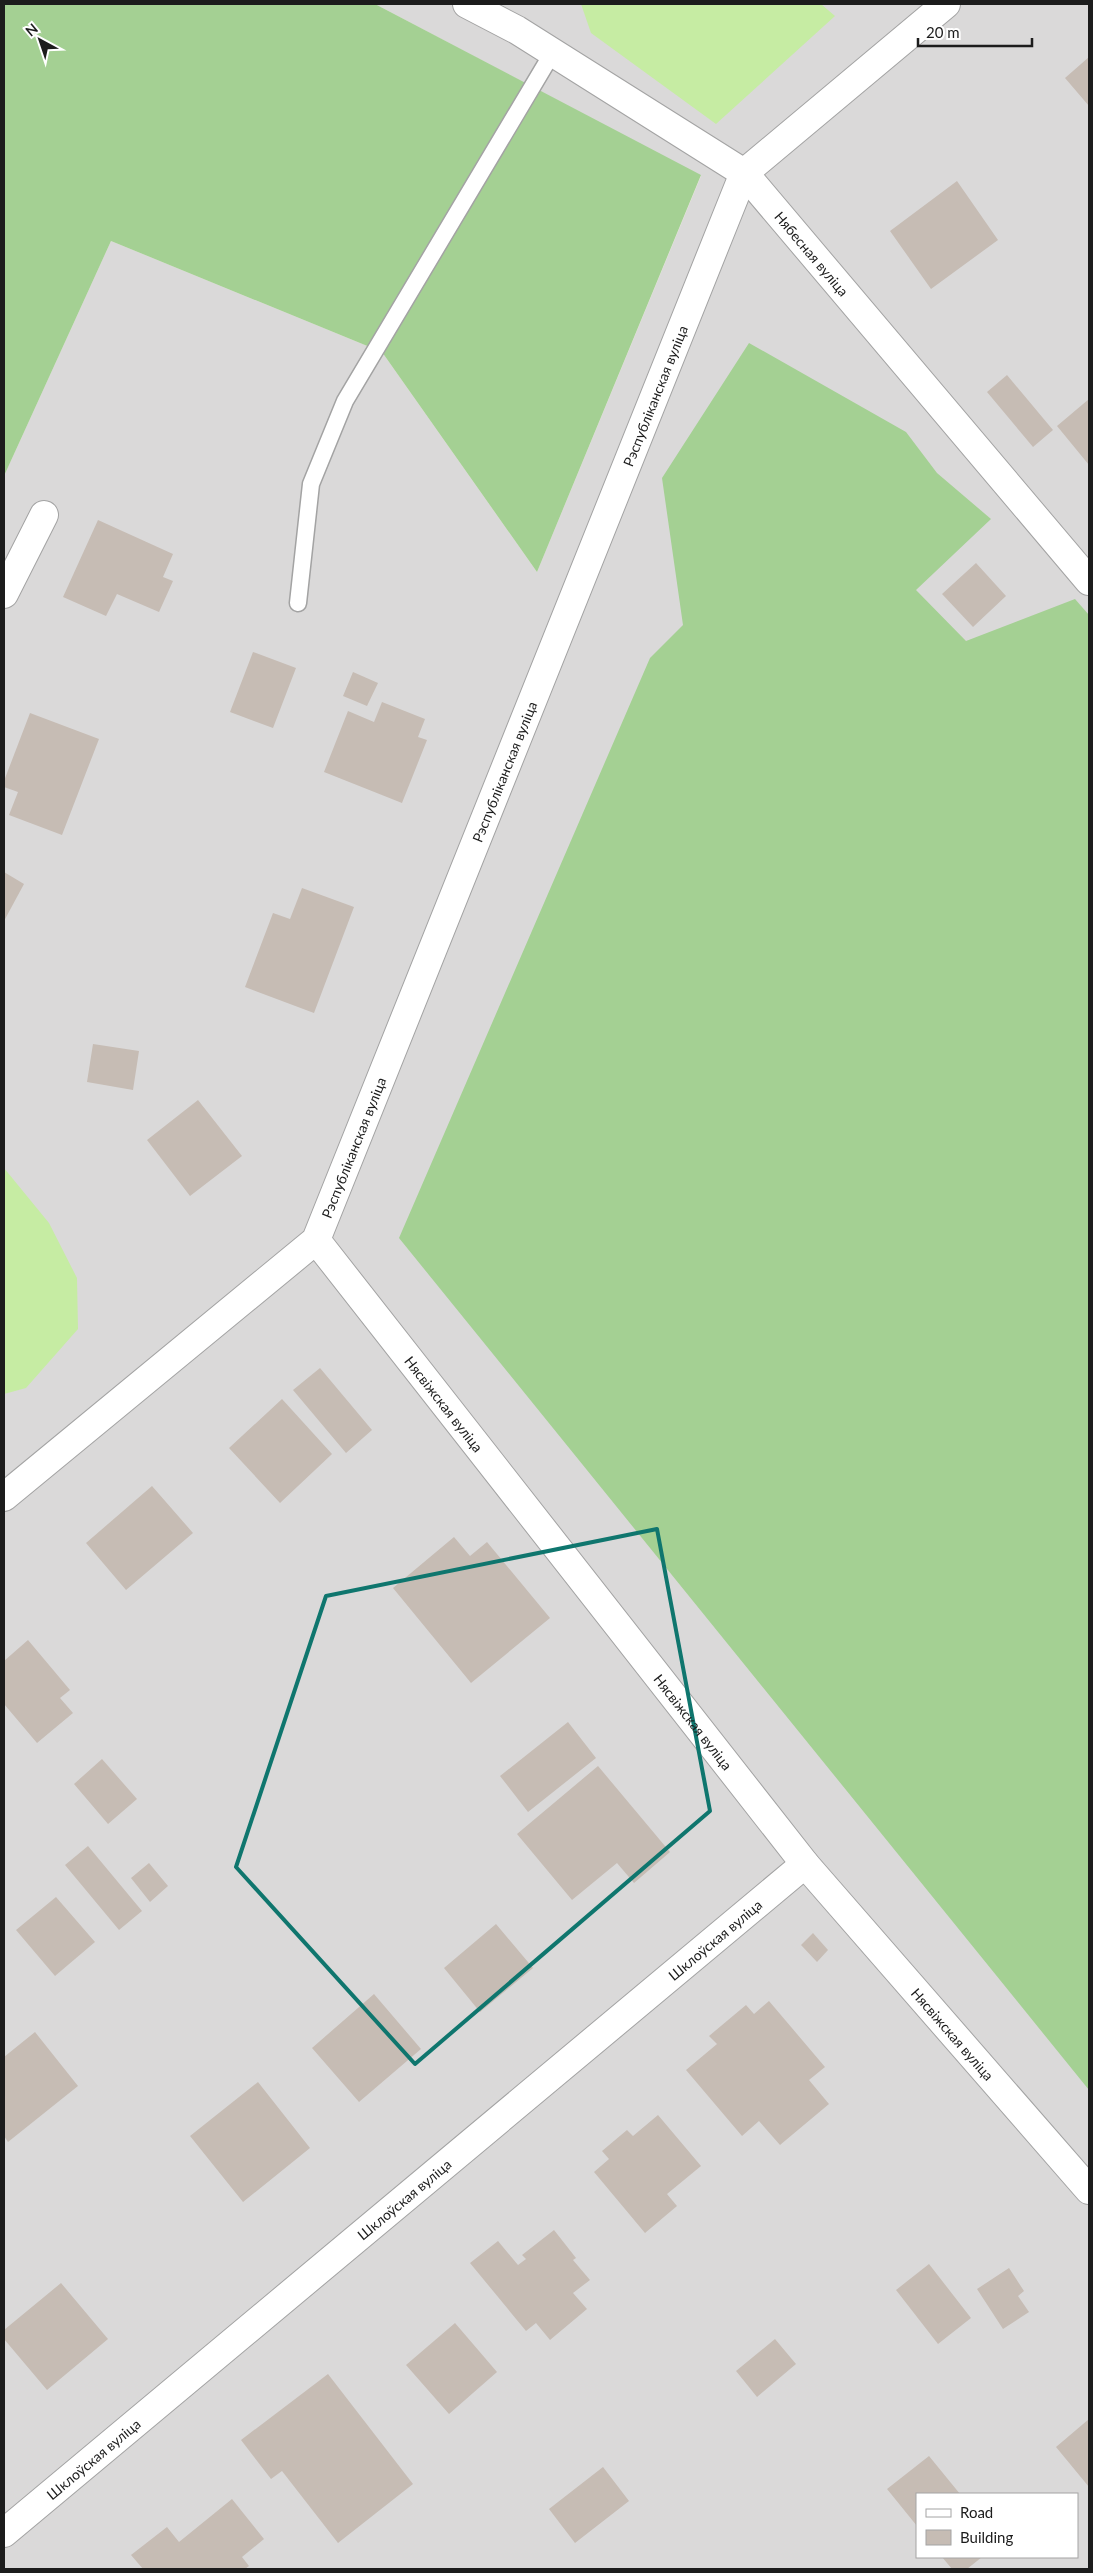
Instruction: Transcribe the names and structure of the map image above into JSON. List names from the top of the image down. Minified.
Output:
{"streets":{"street":["Нябесная вуліца","Рэспубліканская вуліца","Нясвіжская вуліца","Шклоўская вуліца"]},"crossings":[["Нябесная вуліца","Рэспубліканская вуліца"],["Рэспубліканская вуліца","Нясвіжская вуліца"],["Нясвіжская вуліца","Шклоўская вуліца"]],"legend":["Road","Building"],"scale_bar":"20 m","north":"top left"}
